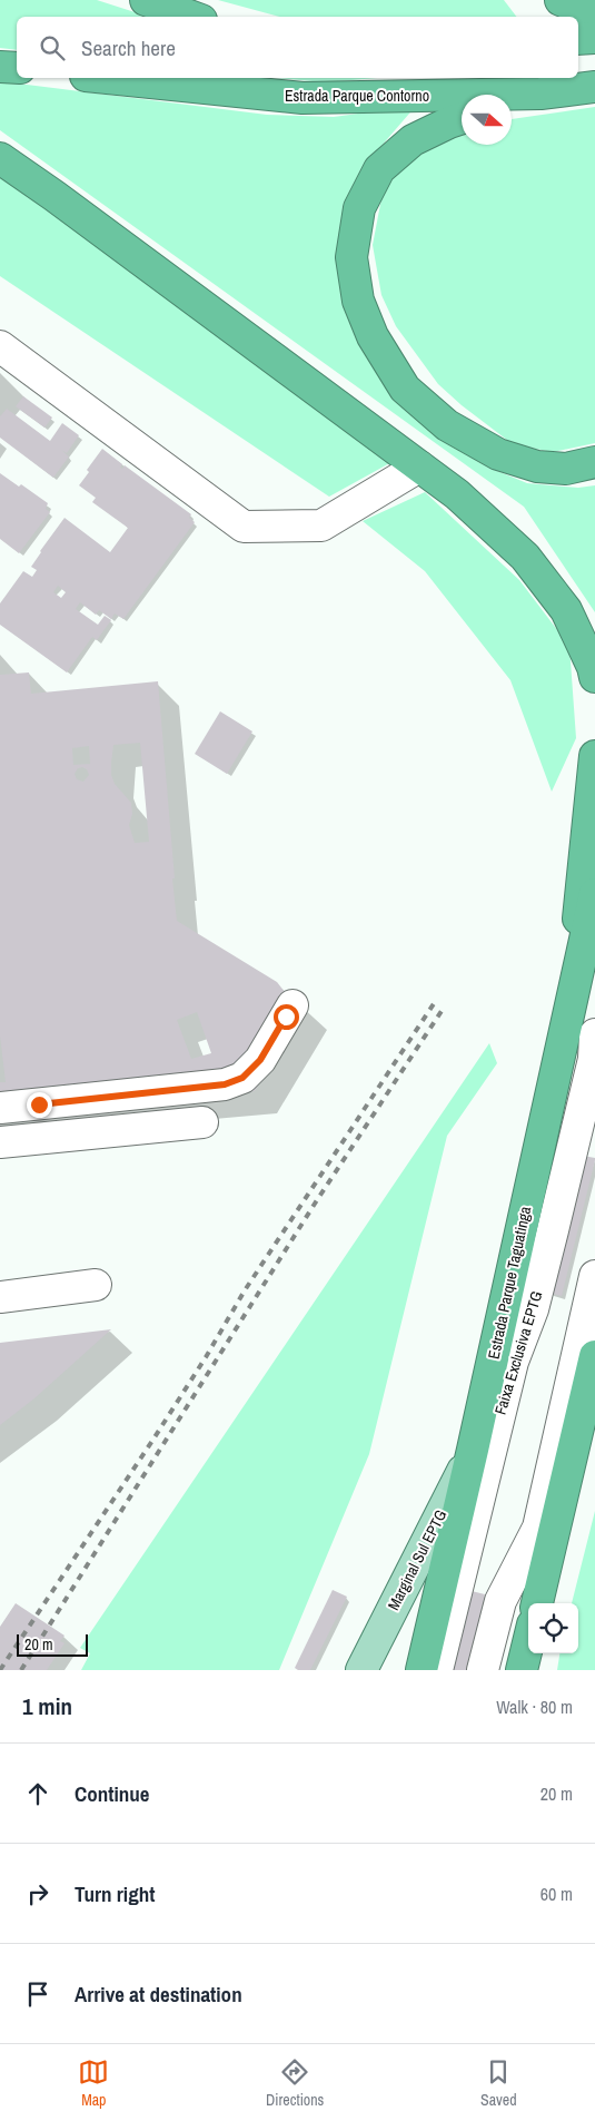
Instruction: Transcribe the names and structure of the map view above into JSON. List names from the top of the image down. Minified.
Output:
{"streets":{"highway":["Estrada Parque Contorno","Estrada Parque Taguatinga"],"main road":["Marginal Sul EPTG"],"street":["Faixa Exclusiva EPTG"]},"crossings":[["Estrada Parque Taguatinga","Marginal Sul EPTG"]],"scale_bar":"20 m","north":"right","page":{"search":"Search here","scale":"20 m","heading":["1 min","Walk · 80 m"],"list":[["Continue","20 m"],["Turn right","60 m"],"Arrive at destination"],"nav":["Map","Directions","Saved"]}}
